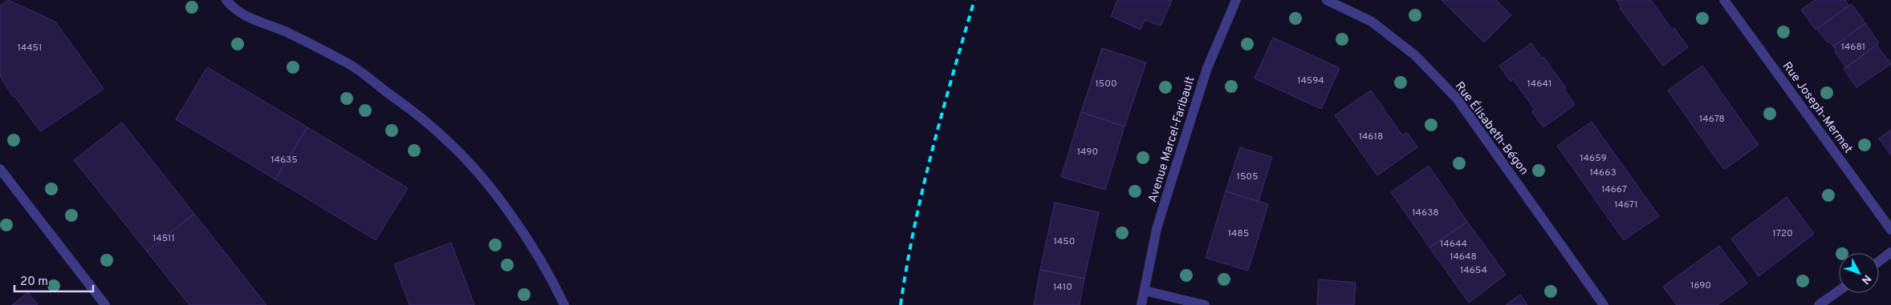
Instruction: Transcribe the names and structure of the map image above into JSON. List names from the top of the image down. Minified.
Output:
{"streets":{"street":["Rue Joseph-Mermet","Rue Élisabeth-Bégon","Avenue Marcel-Faribault"]},"house_numbers":["14681","14451","14594","1500","14641","14678","14618","1490","14659","14635","14663","1505","14667","14671","14638","1485","1720","14511","1450","14644","14648","14654","1690","1410"],"scale_bar":"20 m","north":"bottom right"}
